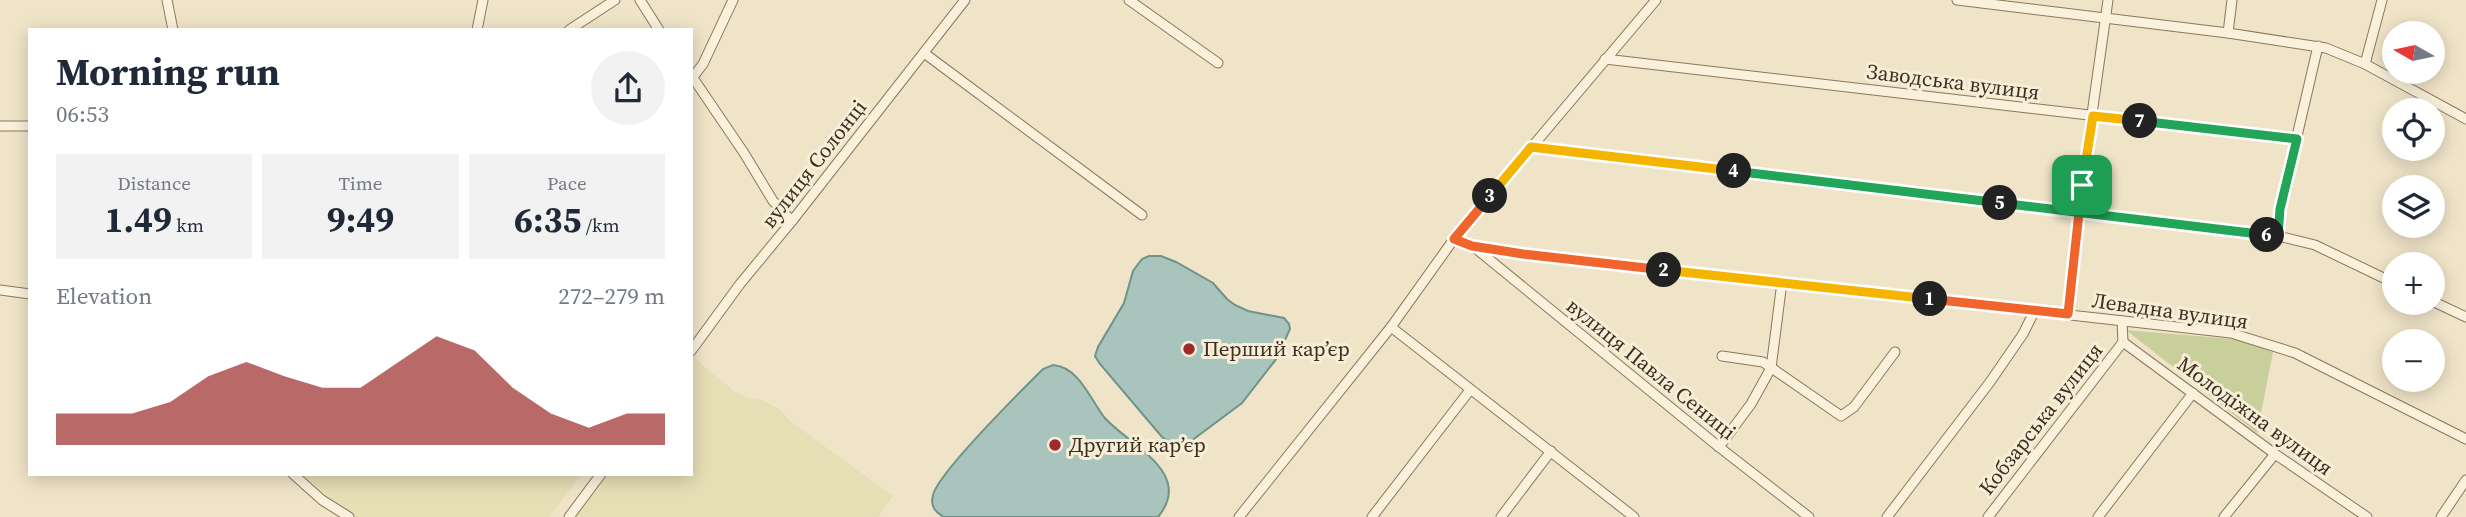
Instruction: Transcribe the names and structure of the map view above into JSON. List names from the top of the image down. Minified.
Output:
{"streets":{"street":["Заводська вулиця","вулиця Солонці","Левадна вулиця","вулиця Павла Сениці","Молодіжна вулиця","Кобзарська вулиця"]},"crossings":[["Левадна вулиця","вулиця Павла Сениці"],["Молодіжна вулиця","Кобзарська вулиця"]],"places":["Перший кар’єр","Другий кар’єр"],"north":"left","page":{"map_buttons":["+","−"],"heading":["Morning run","06:53"],"pins":["7","4","3","5","6","2","1"],"stats":[["Distance","1.49 km"],["Time","9:49"],["Pace","6:35 /km"]],"chart":["Elevation","272–279 m"]}}
